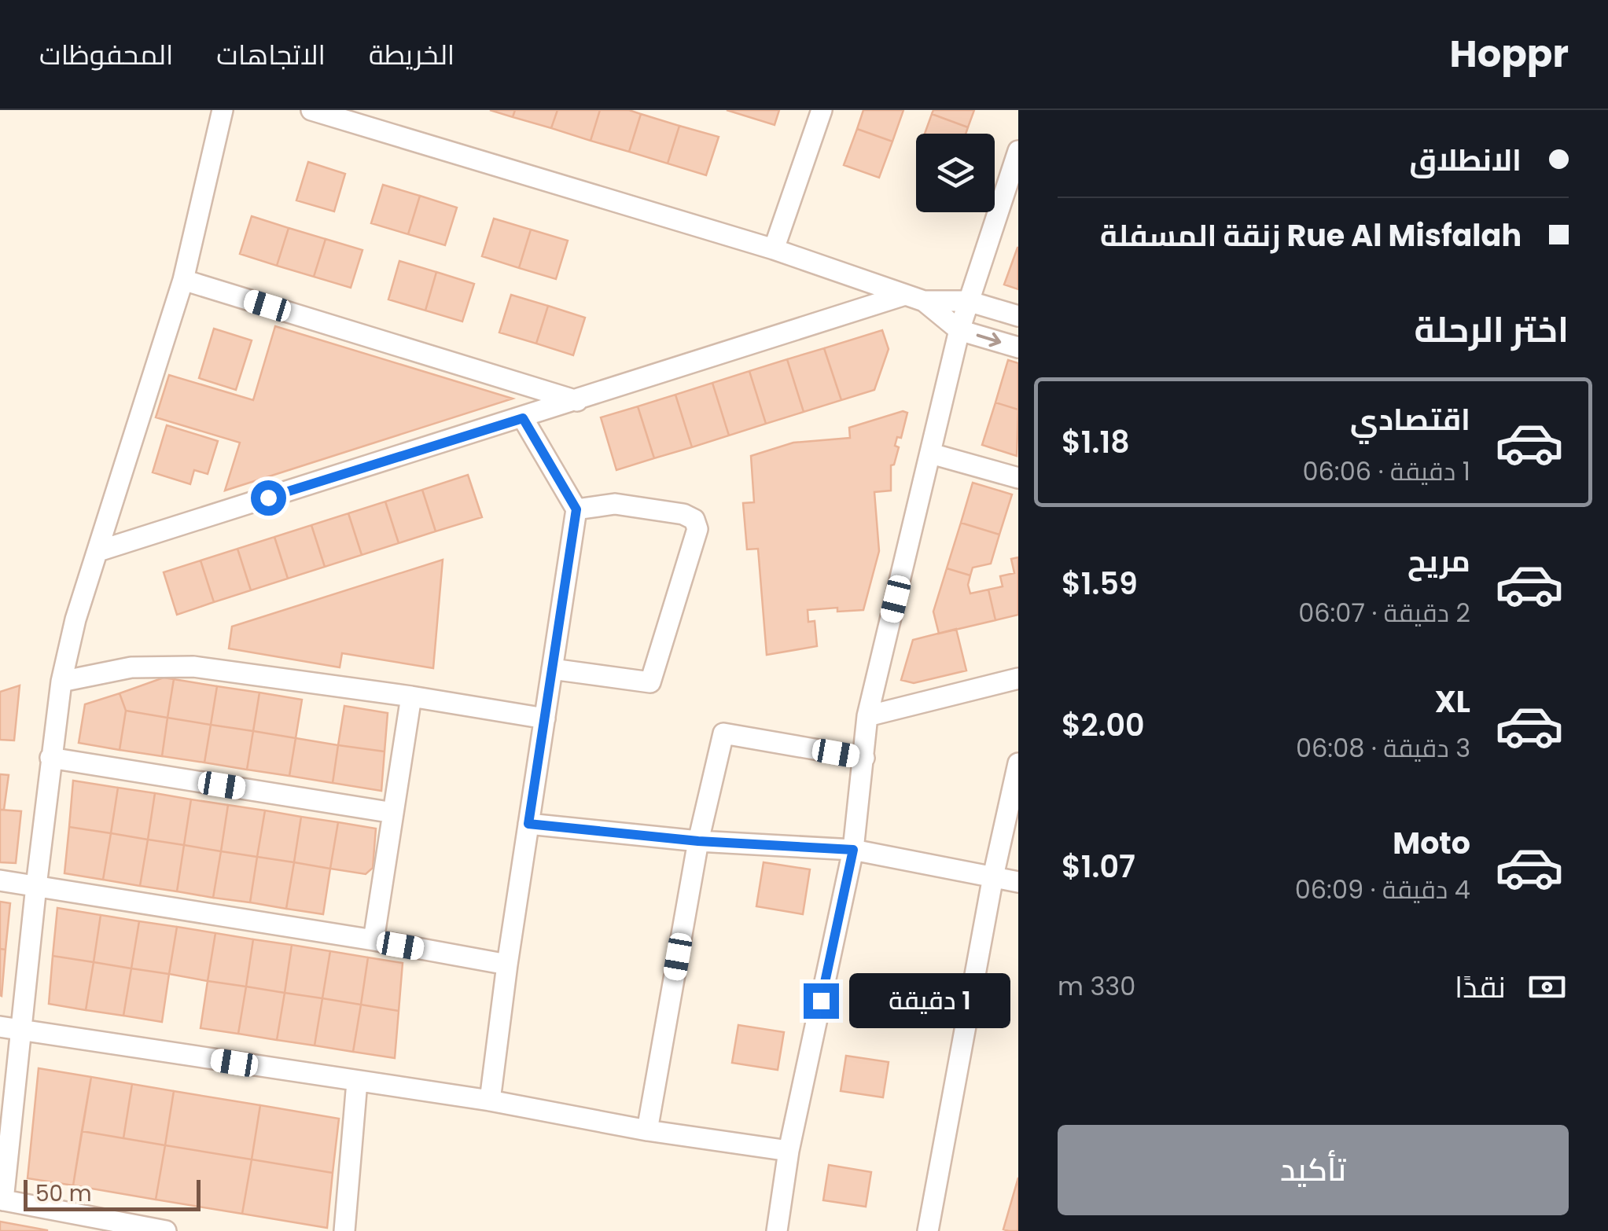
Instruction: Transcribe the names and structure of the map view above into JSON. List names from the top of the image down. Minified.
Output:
{"scale_bar":"50 m","page":{"header":"Hoppr","nav":["الخريطة","الاتجاهات","المحفوظات"],"banner":["الانطلاق","Rue Al Misfalah زنقة المسفلة"],"heading":"اختر الرحلة","list":[{"name":"اقتصادي","note":"1 دقيقة · 06:06","value":"$1.18"},{"name":"مريح","note":"2 دقيقة · 06:07","value":"$1.59"},{"name":"XL","note":"3 دقيقة · 06:08","value":"$2.00"},{"name":"Moto","note":"4 دقيقة · 06:09","value":"$1.07"}],"pay":["نقدًا","330 m"],"bubble":"1 دقيقة","buttons":"تأكيد","scale":"50 m"}}
